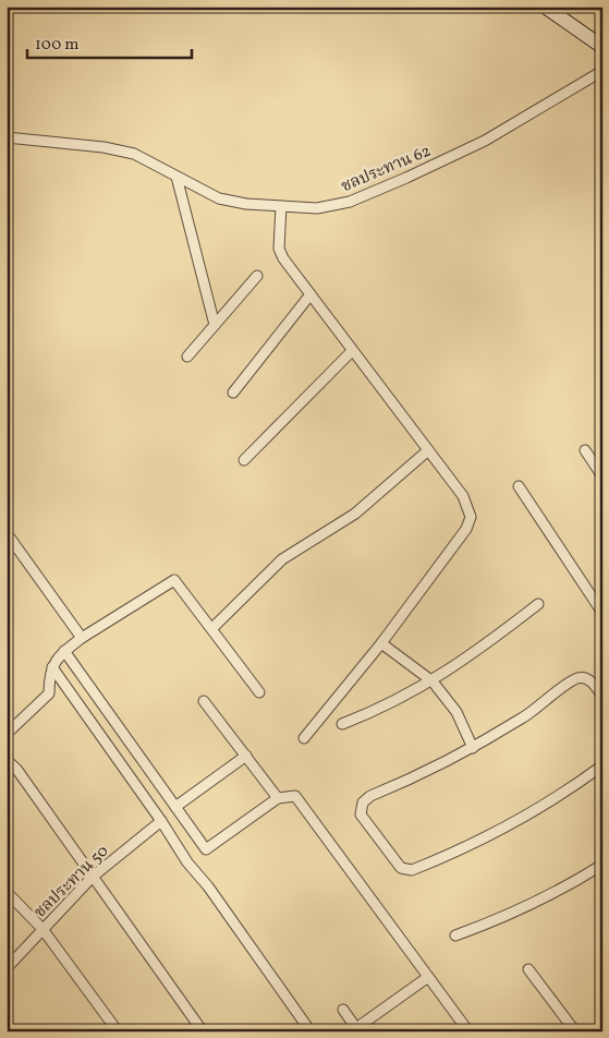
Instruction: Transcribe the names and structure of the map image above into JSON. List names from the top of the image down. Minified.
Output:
{"streets":{"street":["ชลประทาน 62","ชลประทาน 50"]},"scale_bar":"100 m"}
